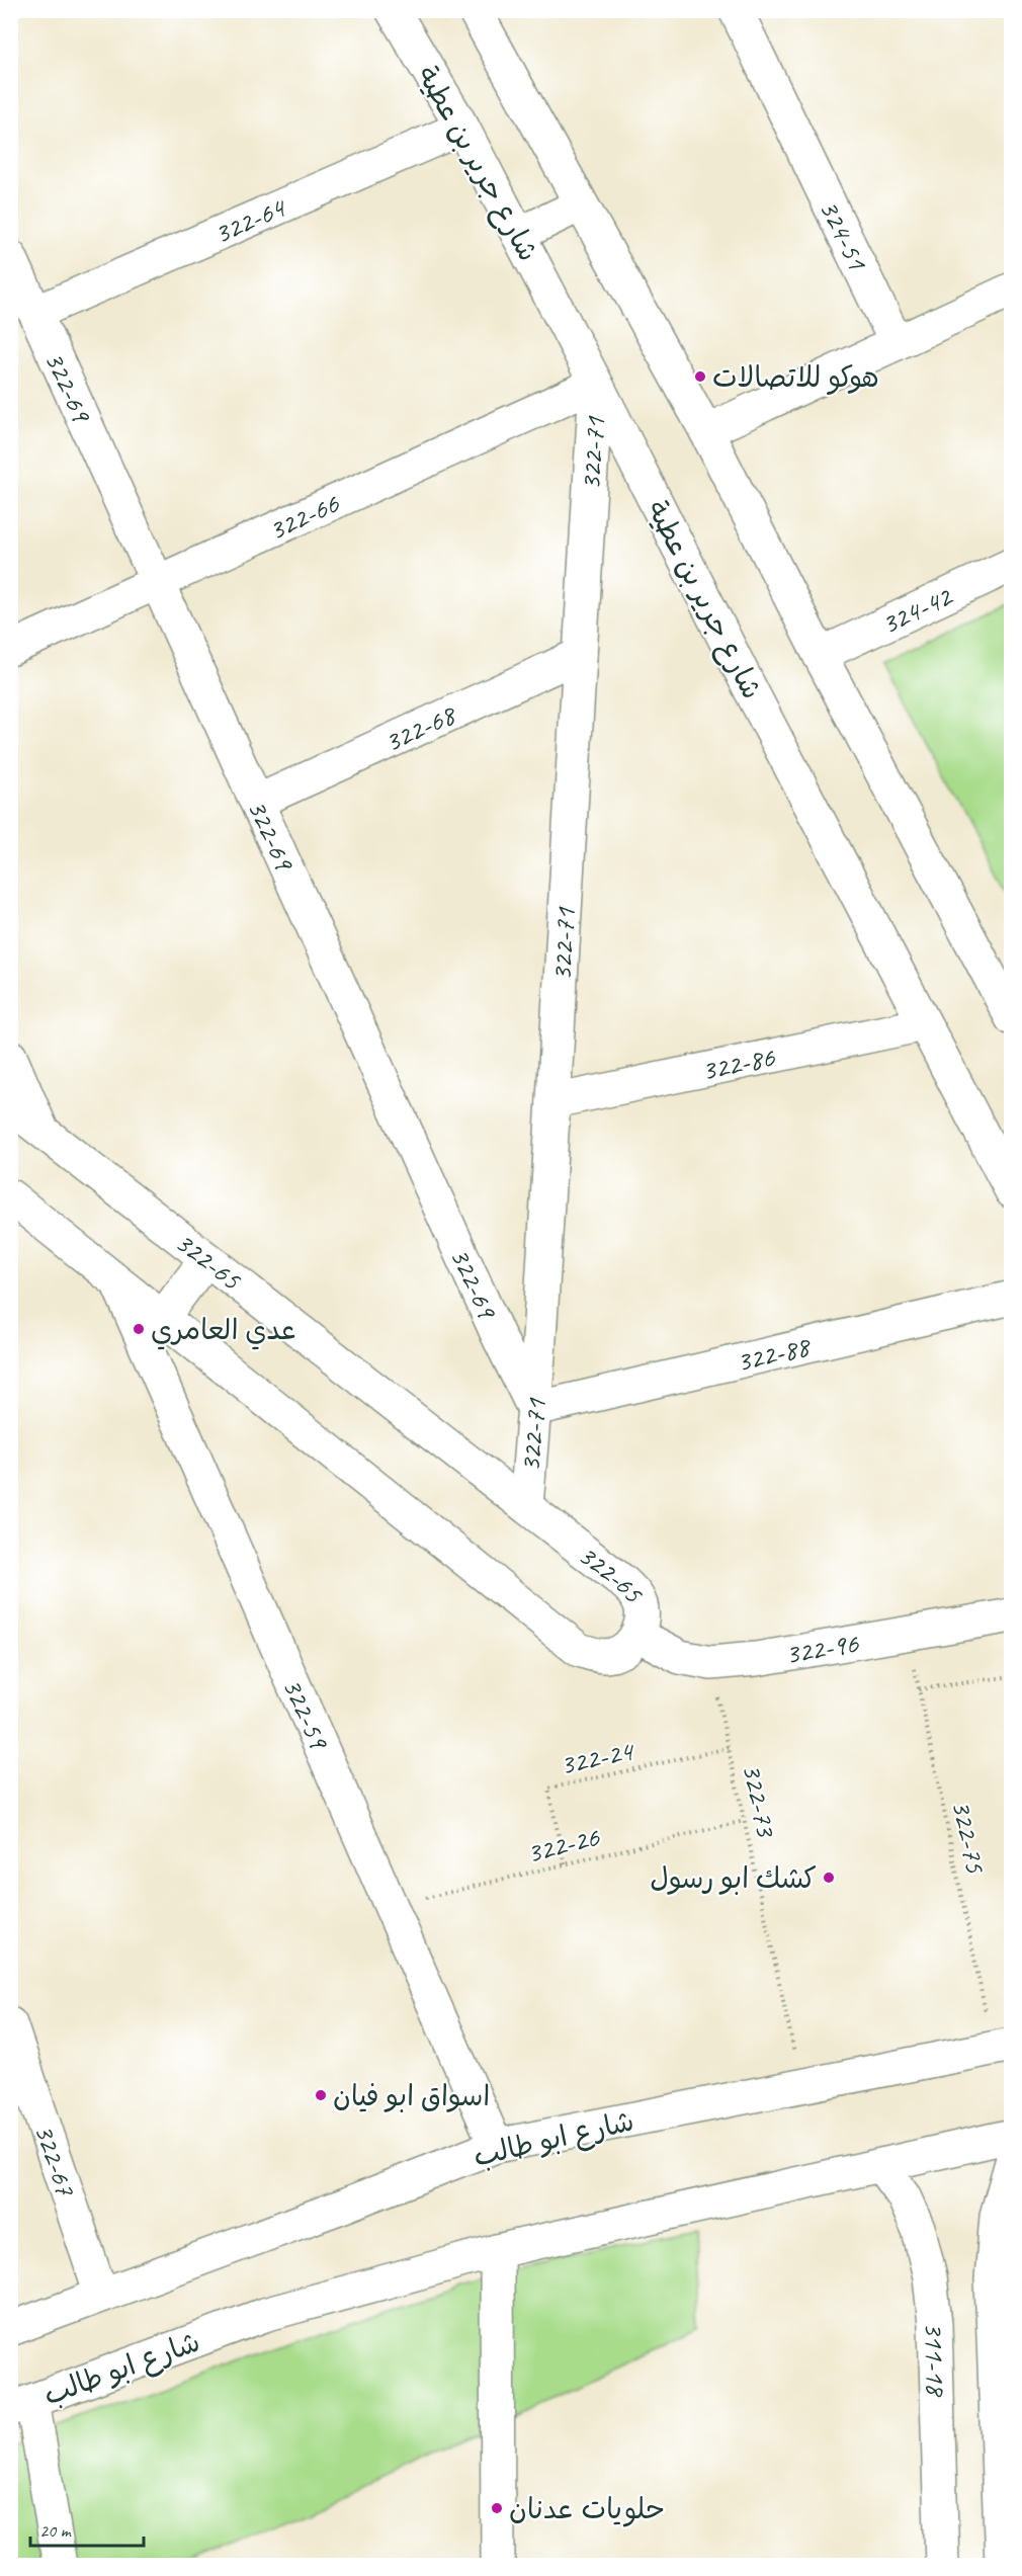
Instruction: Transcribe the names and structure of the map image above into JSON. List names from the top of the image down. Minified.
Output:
{"streets":{"street":["شارع جرير بن عطية","322-64","324-51","322-69","322-71","322-66","324-42","322-68","322-86","322-65","322-88","322-96","322-59","شارع ابو طالب","322-67","311-18"],"path":["322-24","322-73","322-75","322-26"]},"crossings":[["شارع جرير بن عطية","322-64"],["شارع جرير بن عطية","322-71"],["شارع جرير بن عطية","322-66"],["شارع جرير بن عطية","322-86"],["322-64","322-69"],["322-69","322-71"],["322-69","322-66"],["322-69","322-68"],["322-69","322-88"],["322-71","322-66"],["322-71","322-68"],["322-71","322-86"],["322-71","322-65"],["322-71","322-88"],["322-65","322-96"],["322-65","322-59"],["322-96","322-73"],["322-96","322-75"],["322-59","322-26"],["322-59","شارع ابو طالب"],["322-24","322-73"],["322-24","322-26"],["322-73","322-26"],["322-73","شارع ابو طالب"],["322-75","شارع ابو طالب"],["شارع ابو طالب","322-67"],["شارع ابو طالب","311-18"]],"places":["هوكو للاتصالات","عدي العامري","كشك ابو رسول","اسواق ابو فيان","حلويات عدنان"],"scale_bar":"20 m"}
